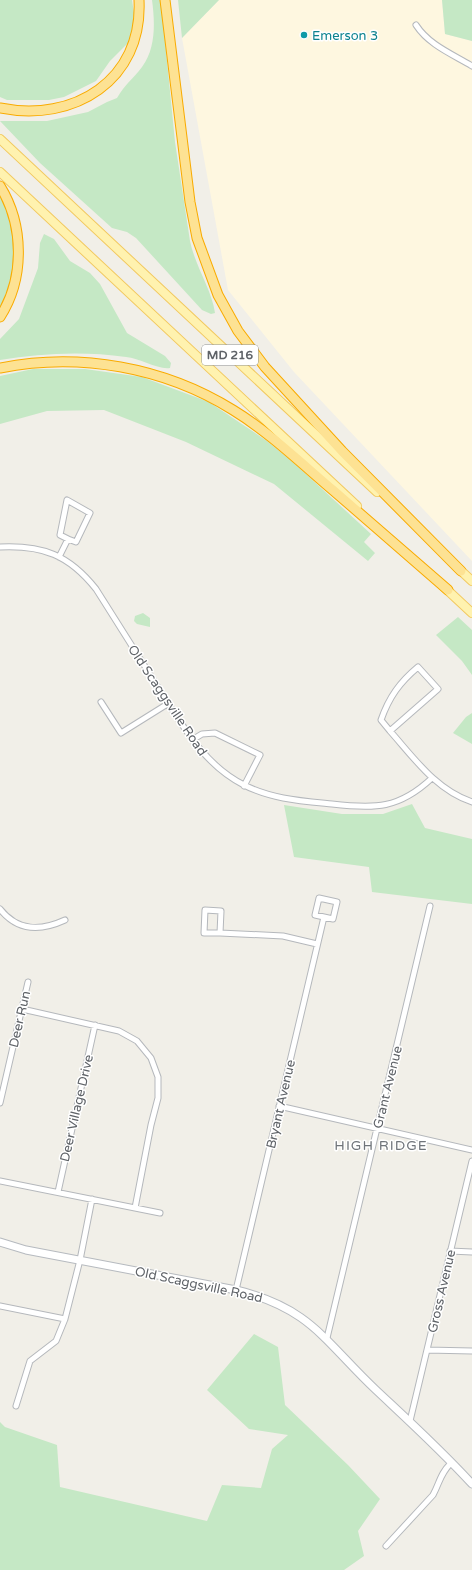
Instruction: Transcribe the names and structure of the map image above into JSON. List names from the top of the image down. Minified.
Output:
{"streets":{"main road":["MD 216"],"street":["Old Scaggsville Road","Deer Run","Grant Avenue","Bryant Avenue","Deer Village Drive","Gross Avenue"]},"crossings":[["Old Scaggsville Road","Grant Avenue"],["Old Scaggsville Road","Bryant Avenue"],["Old Scaggsville Road","Gross Avenue"]],"districts":["HIGH RIDGE"],"places":["Emerson 3"]}
